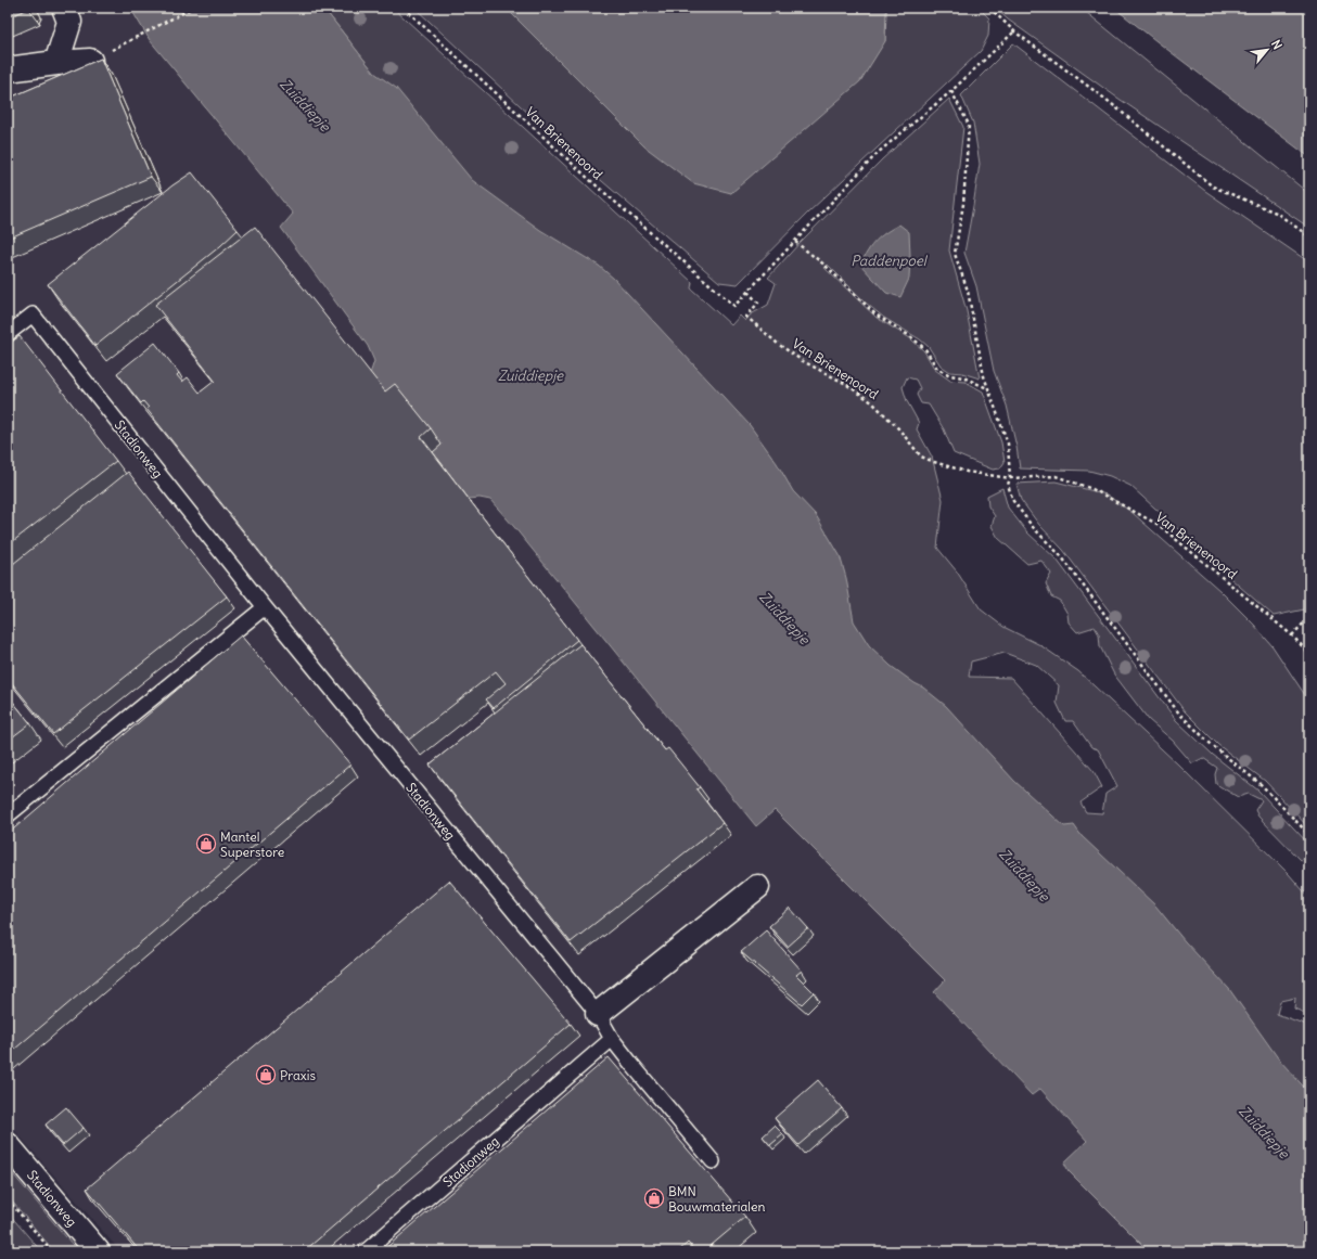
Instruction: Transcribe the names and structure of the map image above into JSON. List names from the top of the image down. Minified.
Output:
{"streets":{"street":["Stadionweg"],"path":["Van Brienenoord"]},"water":["Zuiddiepje","Paddenpoel"],"places":{"shop":["Mantel Superstore","Praxis","BMN Bouwmaterialen"]},"north":"top right"}
